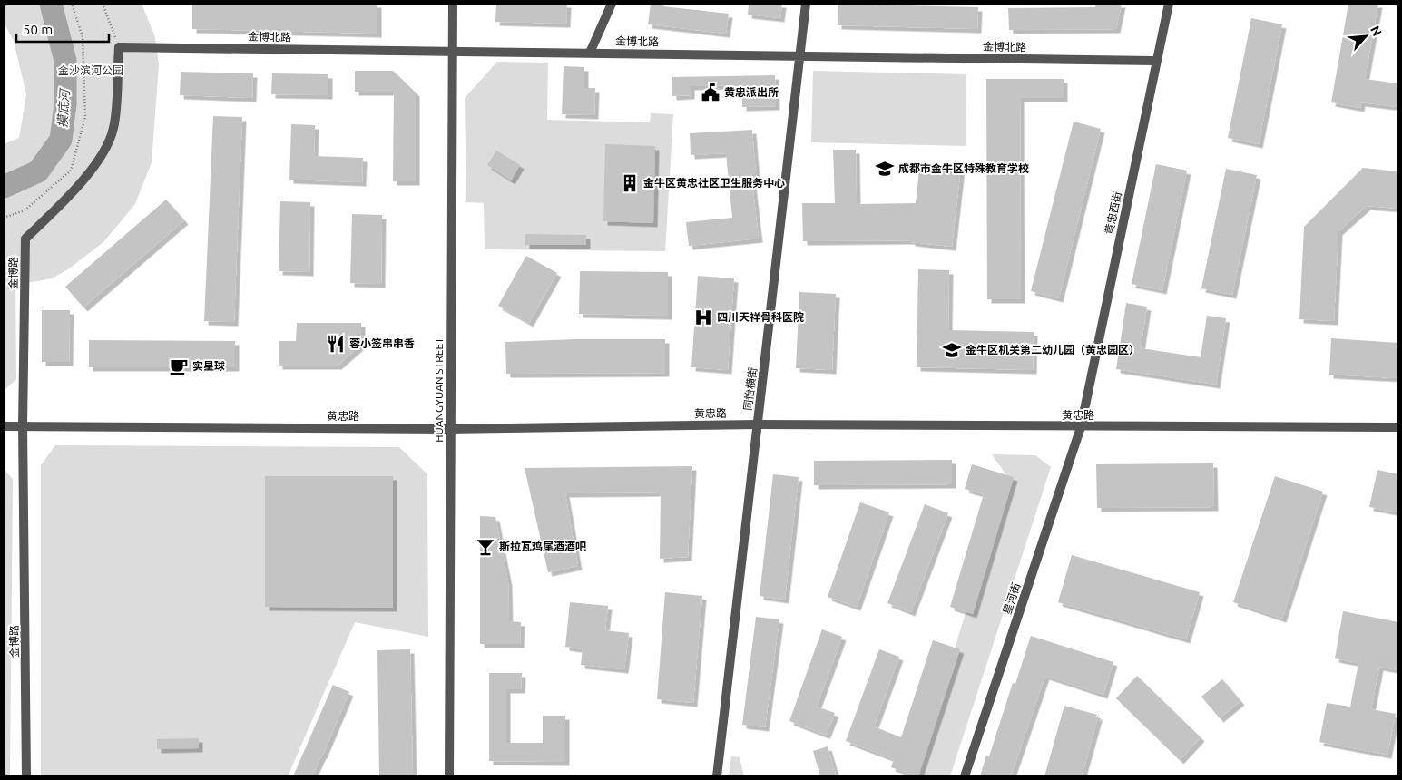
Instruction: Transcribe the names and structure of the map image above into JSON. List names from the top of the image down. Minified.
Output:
{"streets":{"street":["金博北路","黄忠西街","金博路","同怡横街","HUANGYUAN STREET","黄忠路","星河街"]},"crossings":[["金博北路","黄忠西街"],["金博北路","金博路"],["金博北路","同怡横街"],["金博北路","HUANGYUAN STREET"],["黄忠西街","黄忠路"],["黄忠西街","星河街"],["金博路","黄忠路"],["同怡横街","黄忠路"],["HUANGYUAN STREET","黄忠路"],["黄忠路","星河街"]],"water":["摸底河"],"parks":["金沙滨河公园"],"places":{"public building":["黄忠派出所"],"school or university":["成都市金牛区特殊教育学校","金牛区机关第二幼儿园（黄忠园区）"],"building":["金牛区黄忠社区卫生服务中心"],"hospital":["四川天祥骨科医院"],"restaurant":["蓉小签串串香"],"cafe":["实星球"],"bar":["斯拉瓦鸡尾酒酒吧"]},"scale_bar":"50 m","north":"top right"}
